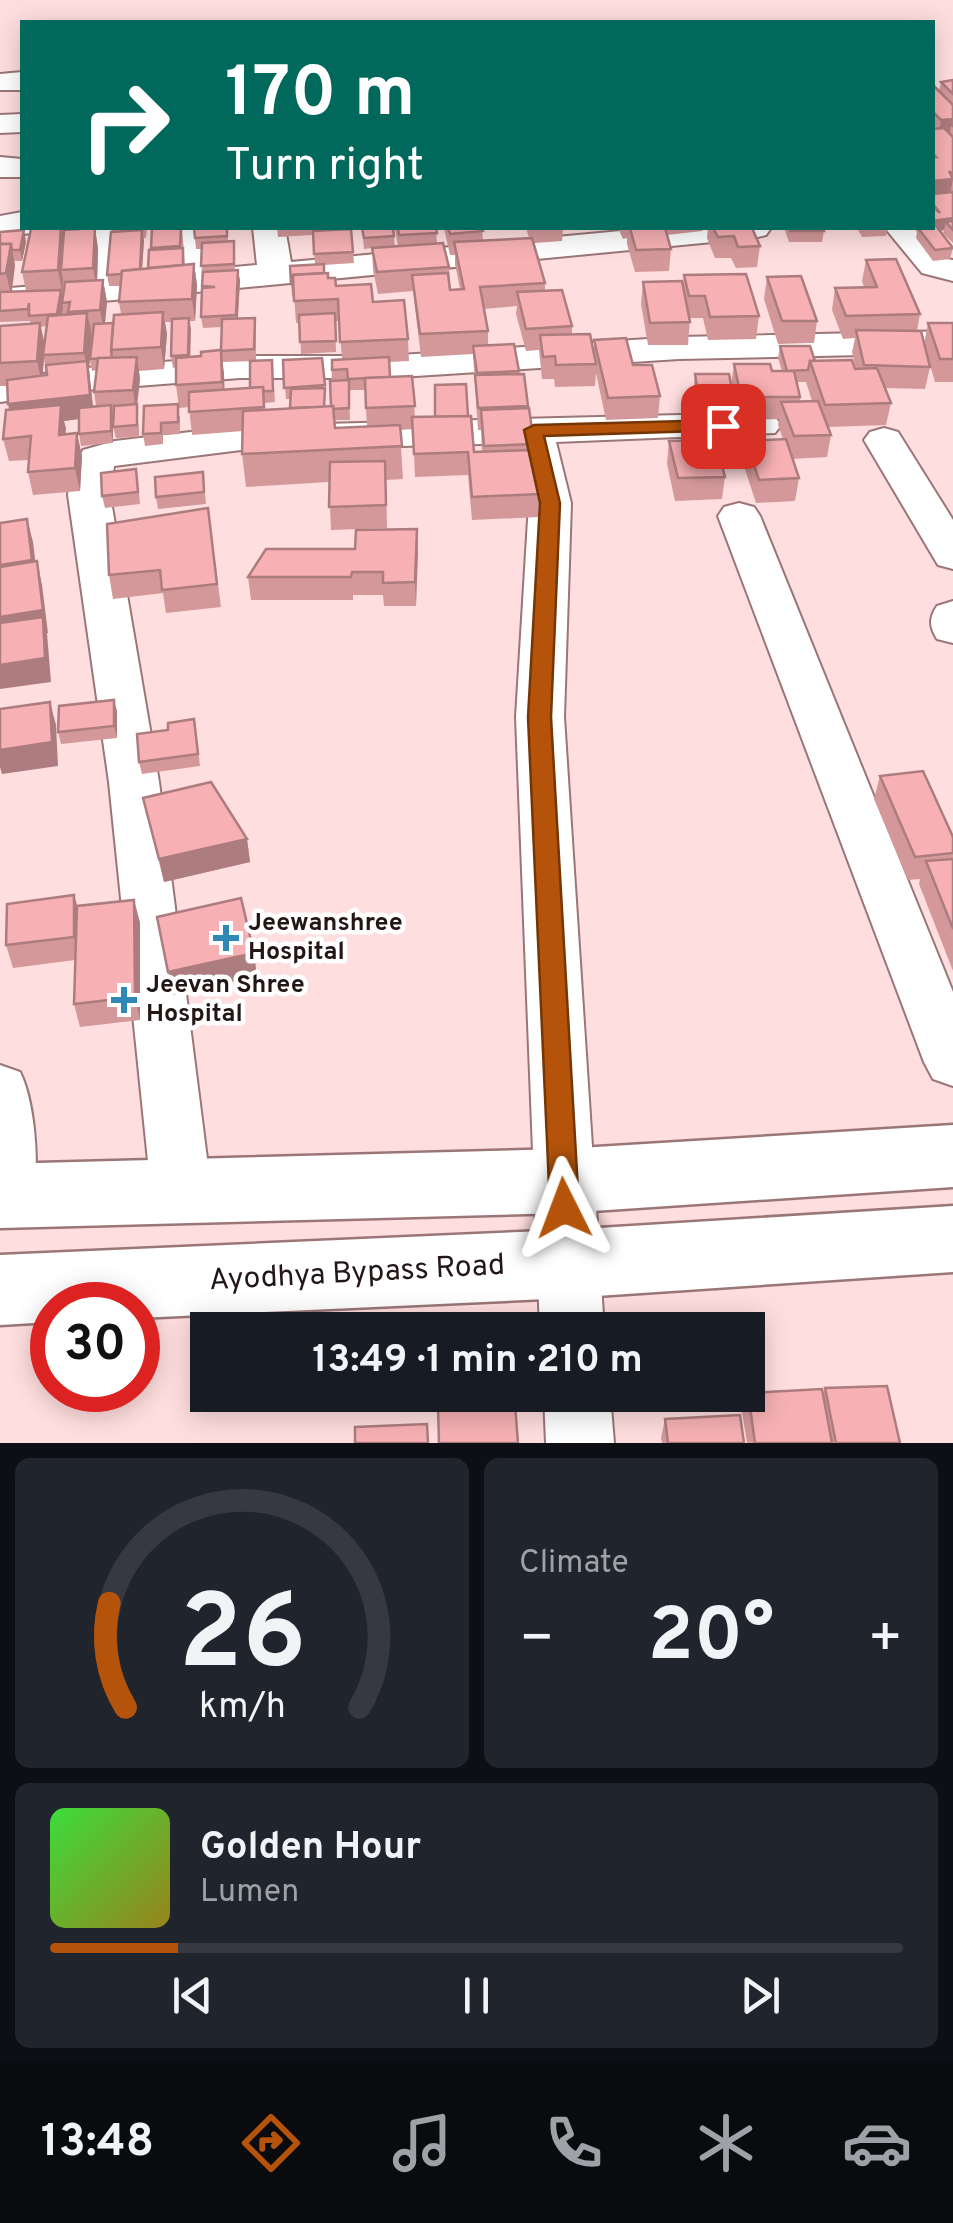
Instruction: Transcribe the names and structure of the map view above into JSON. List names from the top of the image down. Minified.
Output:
{"streets":{"main road":["Ayodhya Bypass Road"]},"places":{"health":["Jeewanshree Hospital","Jeevan Shree Hospital"]},"page":{"turn":["170 m","Turn right"],"limit":"30","trip":"13:49 · 1 min · 210 m","tile":"Climate","heat":["−","20°","+"],"song":["Golden Hour","Lumen"],"tabs":"13:48","gauge":["26","km/h"]}}
